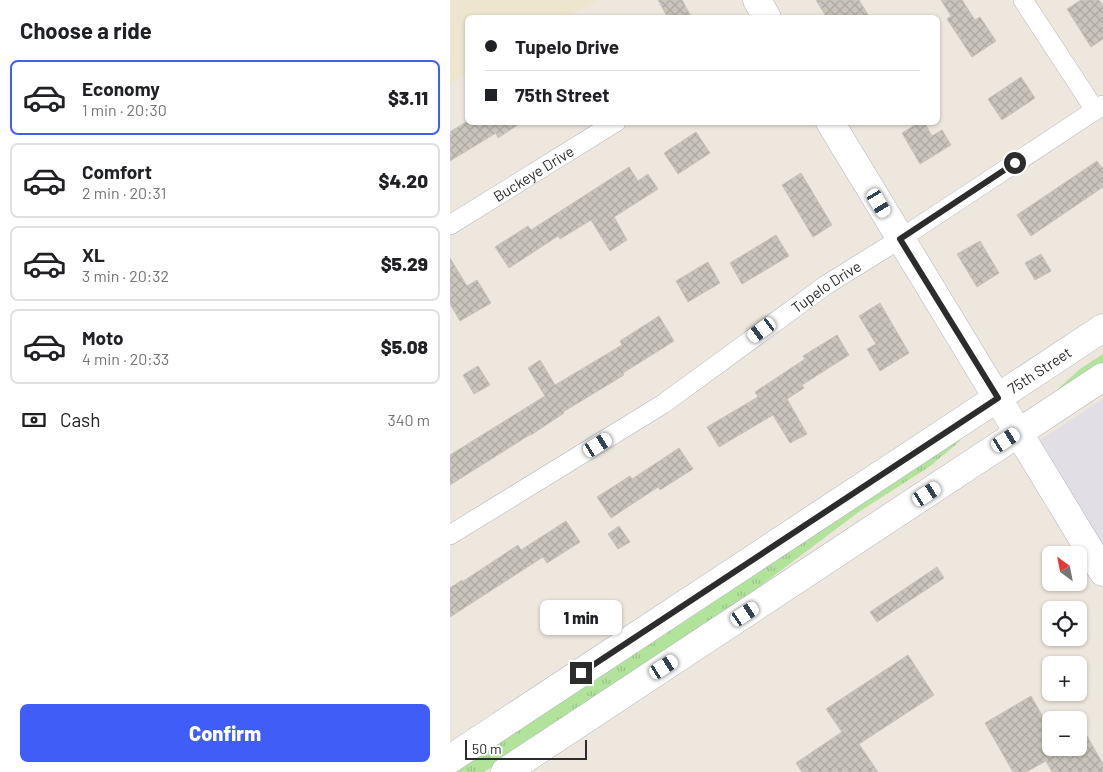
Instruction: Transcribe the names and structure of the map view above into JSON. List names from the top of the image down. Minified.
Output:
{"streets":{"main road":["75th Street"],"street":["Buckeye Drive","Tupelo Drive"]},"scale_bar":"50 m","north":"top left","page":{"heading":"Choose a ride","banner":["Tupelo Drive","75th Street"],"list":[{"name":"Economy","note":"1 min · 20:30","value":"$3.11"},{"name":"Comfort","note":"2 min · 20:31","value":"$4.20"},{"name":"XL","note":"3 min · 20:32","value":"$5.29"},{"name":"Moto","note":"4 min · 20:33","value":"$5.08"}],"pay":["Cash","340 m"],"map_buttons":["+","−"],"bubble":"1 min","buttons":"Confirm","scale":"50 m"}}
